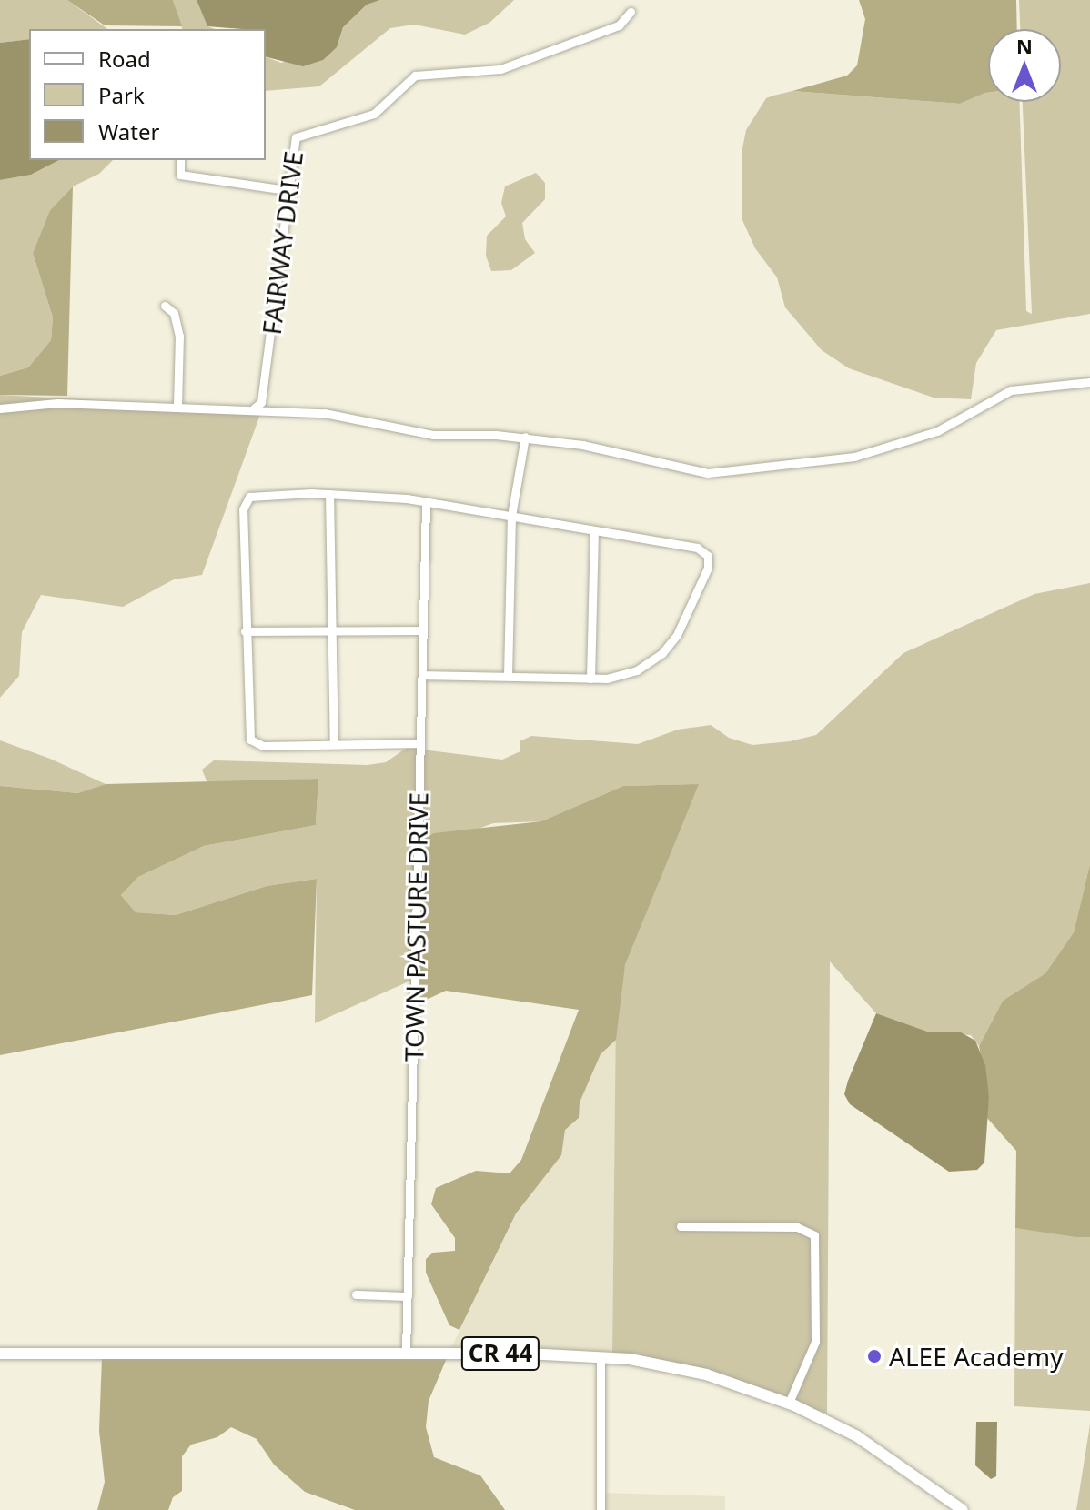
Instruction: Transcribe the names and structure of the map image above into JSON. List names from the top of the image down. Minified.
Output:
{"streets":{"main road":["CR 44"],"street":["FAIRWAY DRIVE","TOWN PASTURE DRIVE"]},"crossings":[["TOWN PASTURE DRIVE","CR 44"]],"places":["ALEE Academy"],"legend":["Road","Park","Water"],"north":"top"}
